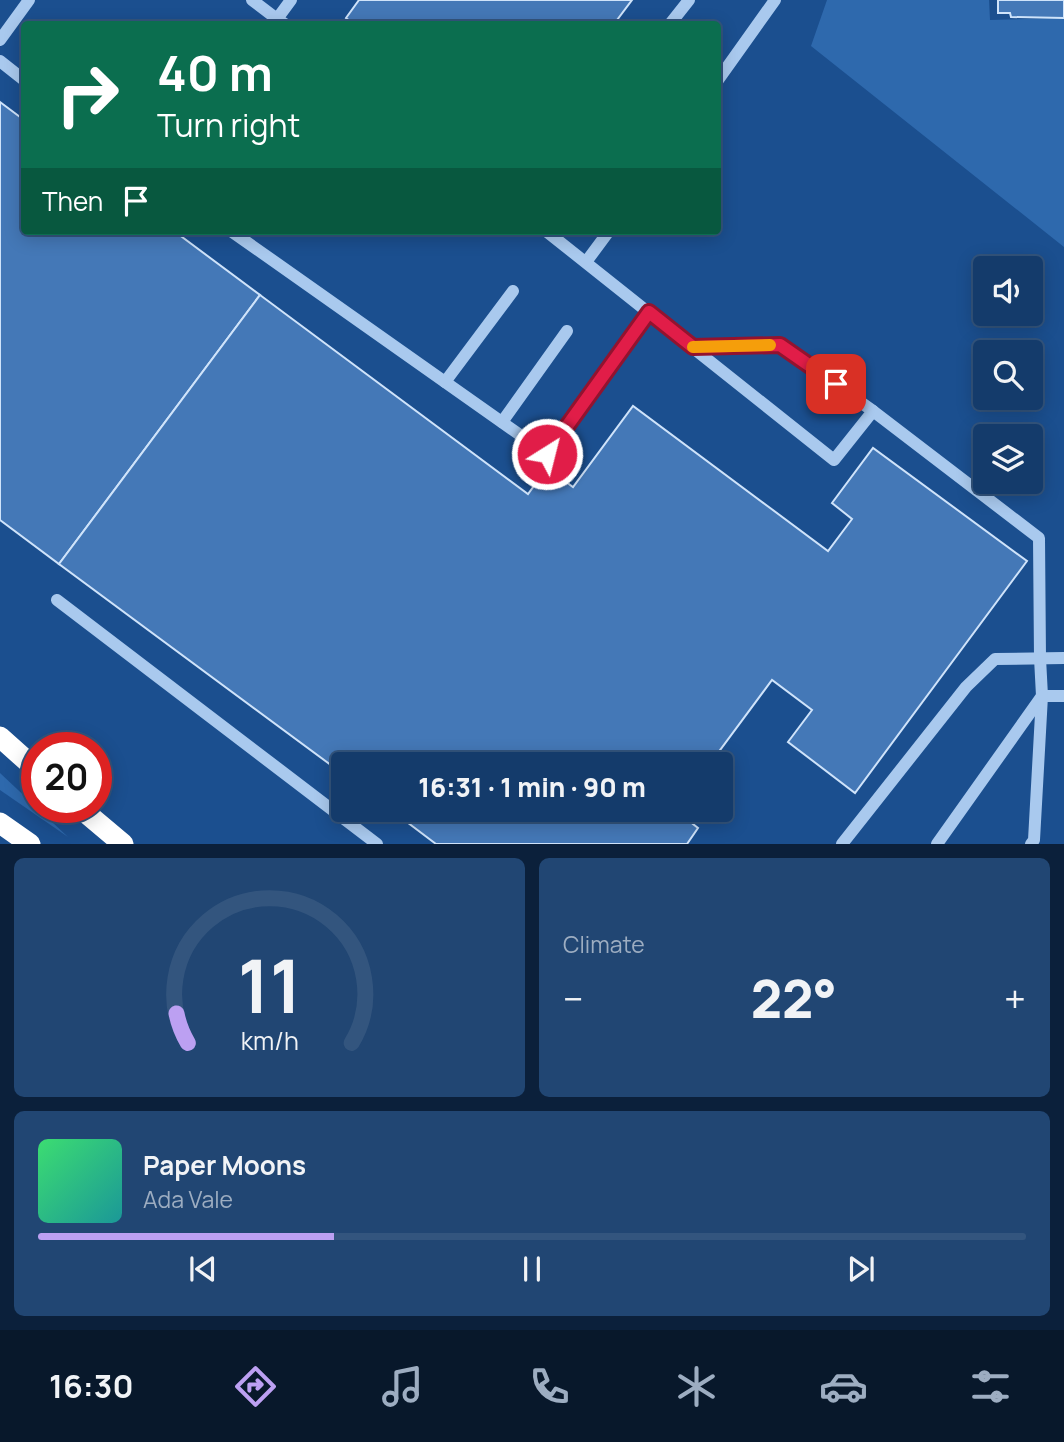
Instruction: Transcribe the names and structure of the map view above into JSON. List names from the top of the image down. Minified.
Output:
{"page":{"turn":["40 m","Turn right"],"then":"Then","limit":"20","trip":"16:31 · 1 min · 90 m","tile":"Climate","heat":["−","22°","+"],"song":["Paper Moons","Ada Vale"],"tabs":"16:30","gauge":["11","km/h"]}}
